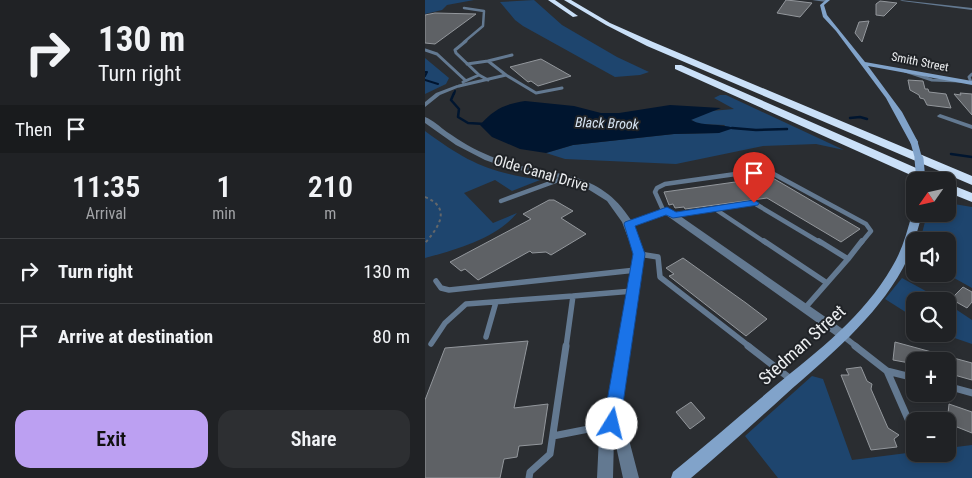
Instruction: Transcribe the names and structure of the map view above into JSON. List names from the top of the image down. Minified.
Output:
{"streets":{"main road":["Smith Street","Stedman Street"],"street":["Olde Canal Drive"]},"water":["Black Brook"],"north":"bottom left","page":{"turn":["130 m","Turn right"],"then":"Then","eta":["11:35","Arrival","1","min","210","m"],"map_buttons":["+","−"],"list":[{"name":"Turn right","value":"130 m"},{"name":"Arrive at destination","value":"80 m"}],"buttons":["Exit","Share"]}}
